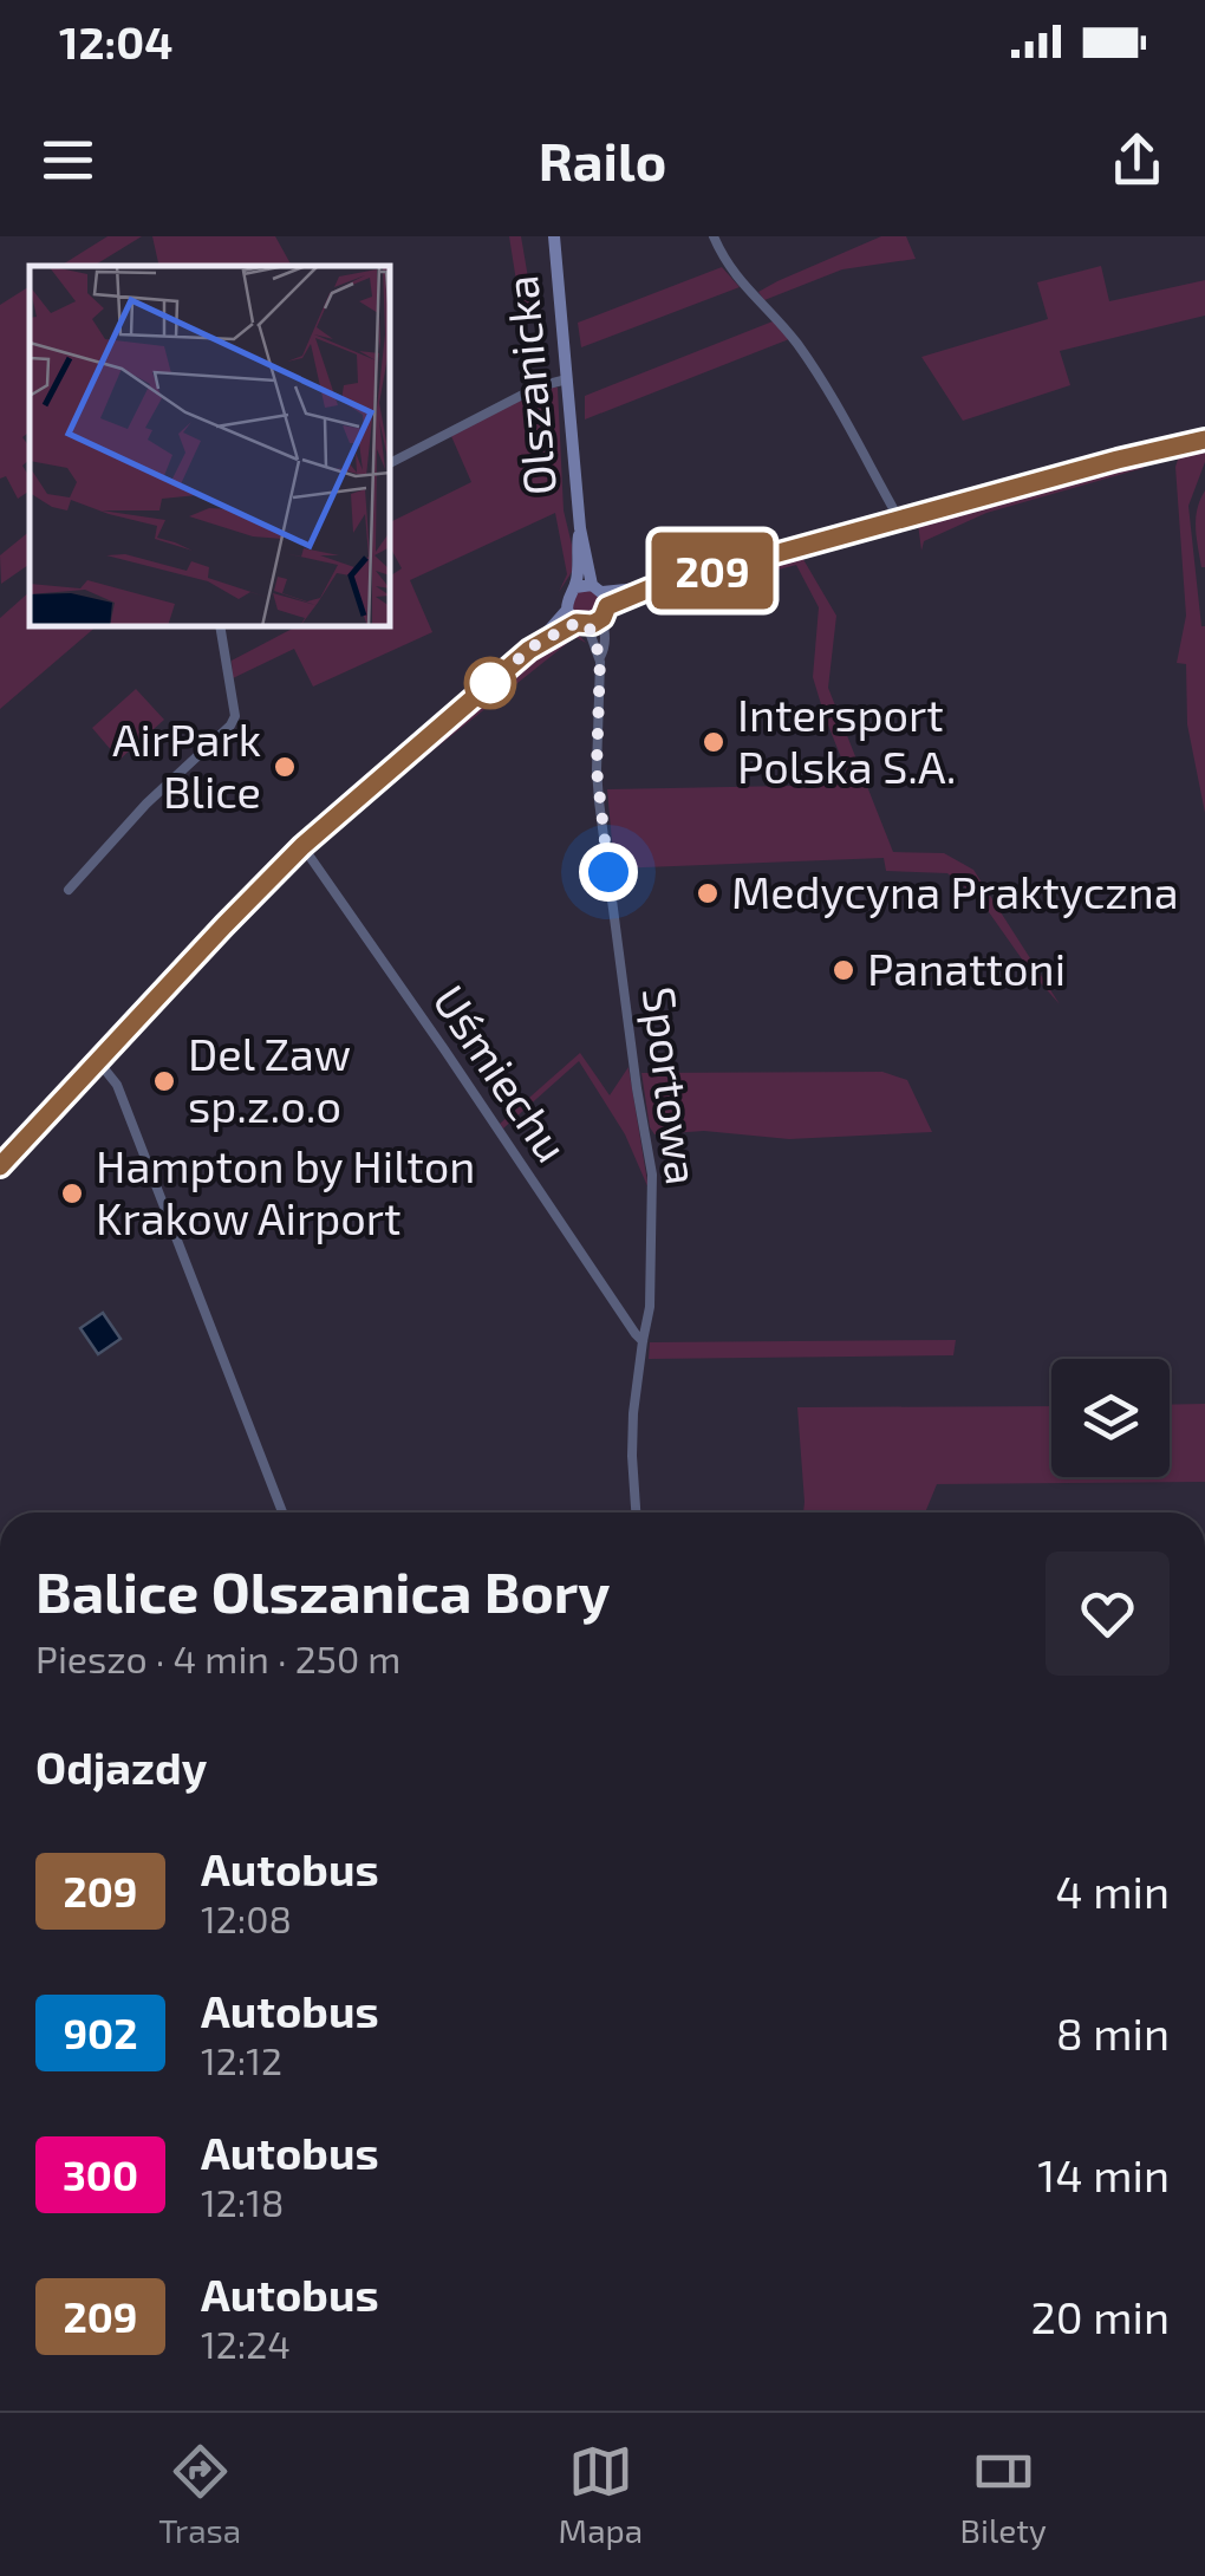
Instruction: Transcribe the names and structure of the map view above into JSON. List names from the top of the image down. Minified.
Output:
{"streets":{"main road":["Olszanicka"],"street":["Uśmiechu","Sportowa"]},"crossings":[["Olszanicka","Sportowa"],["Uśmiechu","Sportowa"]],"places":["Intersport Polska S.A.","AirPark Blice","Medycyna Praktyczna","Panattoni","Del Zaw sp.z.o.o","Hampton by Hilton Krakow Airport"],"lines":["bus line 209"],"page":{"status":"12:04","header":"Railo","on_map":"209","heading":[["Balice Olszanica Bory","Pieszo · 4 min · 250 m"],"Odjazdy"],"list":[{"mark":"209","name":"Autobus","note":"12:08","value":"4 min"},{"mark":"902","name":"Autobus","note":"12:12","value":"8 min"},{"mark":"300","name":"Autobus","note":"12:18","value":"14 min"},{"mark":"209","name":"Autobus","note":"12:24","value":"20 min"}],"tabs":["Trasa","Mapa","Bilety"]}}
